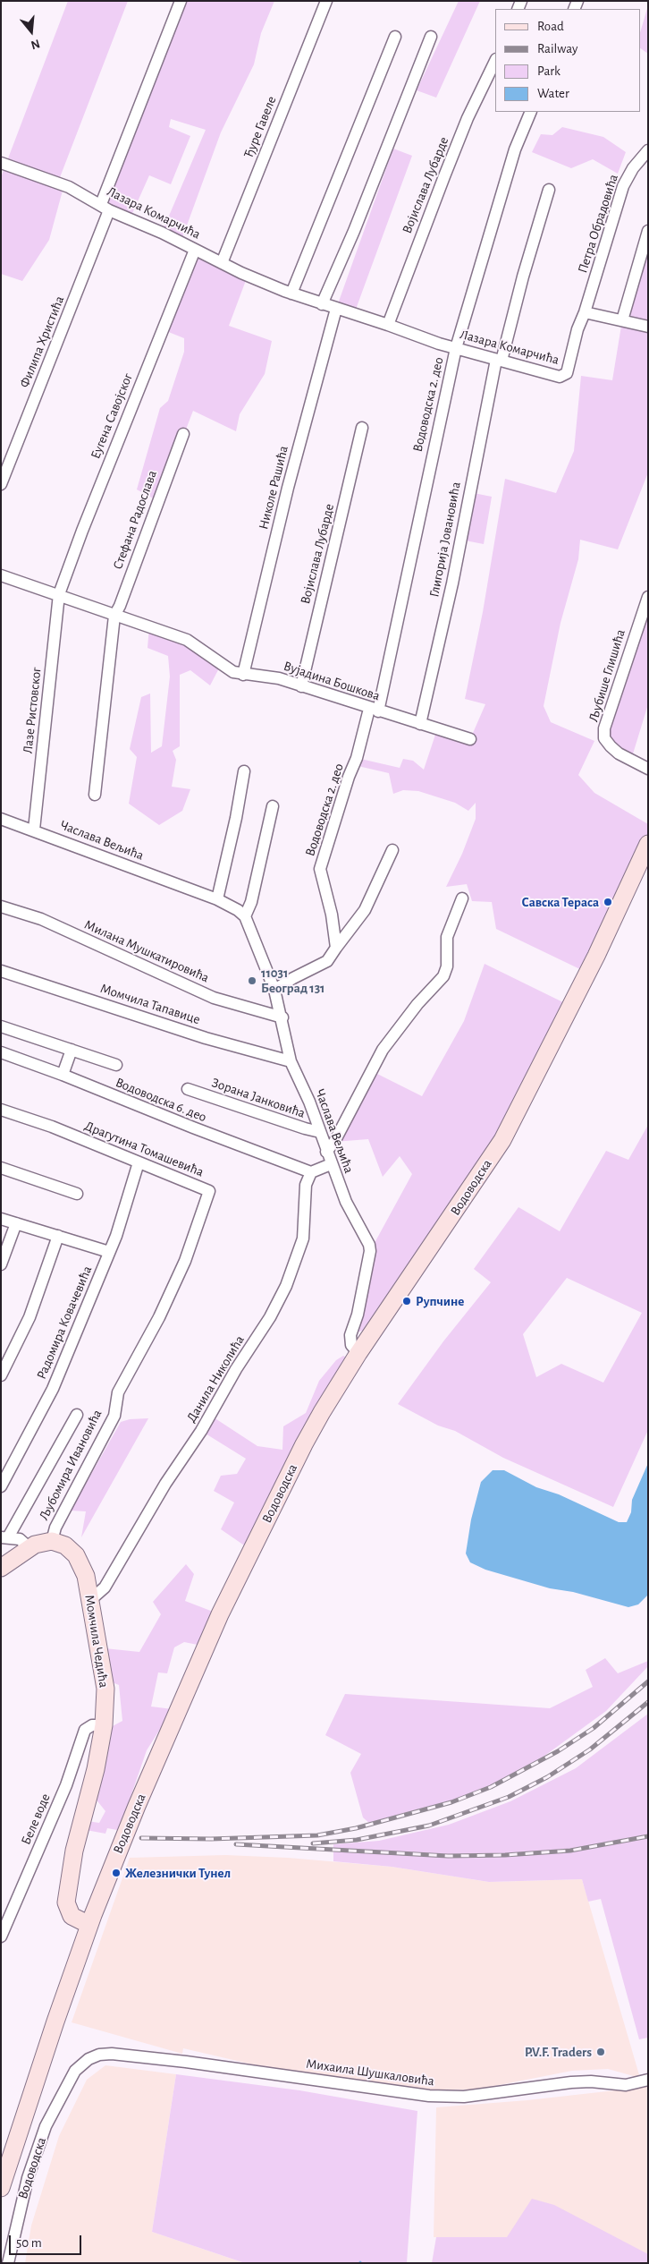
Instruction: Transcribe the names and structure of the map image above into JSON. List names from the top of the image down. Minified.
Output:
{"streets":{"main road":["Водоводска","Момчила Чедића"],"street":["Ђуре Гавеле","Војислава Лубарде","Лазара Комарчића","Петра Обрадовића","Филипа Христића","Водоводска 2. део","Еугена Савојског","Николе Рашића","Стефана Радослава","Глигорија Јовановића","Љубише Глишића","Вујадина Бошкова","Лазе Ристовског","Часлава Вељића","Милана Мушкатировића","Момчила Тапавице","Зорана Јанковића","Водоводска 6. део","Драгутина Томашевића","Радомира Ковачевића","Данила Николића","Љубомира Ивановића","Беле воде","Михаила Шушкаловића"]},"crossings":[["Ђуре Гавеле","Лазара Комарчића"],["Војислава Лубарде","Лазара Комарчића"],["Војислава Лубарде","Вујадина Бошкова"],["Лазара Комарчића","Петра Обрадовића"],["Лазара Комарчића","Филипа Христића"],["Лазара Комарчића","Водоводска 2. део"],["Лазара Комарчића","Еугена Савојског"],["Лазара Комарчића","Николе Рашића"],["Лазара Комарчића","Глигорија Јовановића"],["Водоводска 2. део","Вујадина Бошкова"],["Еугена Савојског","Вујадина Бошкова"],["Еугена Савојског","Лазе Ристовског"],["Николе Рашића","Вујадина Бошкова"],["Стефана Радослава","Вујадина Бошкова"],["Глигорија Јовановића","Вујадина Бошкова"],["Вујадина Бошкова","Лазе Ристовског"],["Лазе Ристовског","Часлава Вељића"],["Часлава Вељића","Милана Мушкатировића"],["Часлава Вељића","Момчила Тапавице"],["Часлава Вељића","Зорана Јанковића"],["Часлава Вељића","Водоводска"],["Водоводска 6. део","Данила Николића"],["Драгутина Томашевића","Радомира Ковачевића"],["Драгутина Томашевића","Љубомира Ивановића"],["Водоводска","Момчила Чедића"],["Водоводска","Михаила Шушкаловића"],["Данила Николића","Момчила Чедића"],["Љубомира Ивановића","Момчила Чедића"],["Момчила Чедића","Беле воде"]],"places":["Савска Тераса","11031 Београд 131","Рупчине","Железнички Тунел","P.V.F. Traders"],"legend":["Road","Railway","Park","Water"],"scale_bar":"50 m","north":"bottom"}
